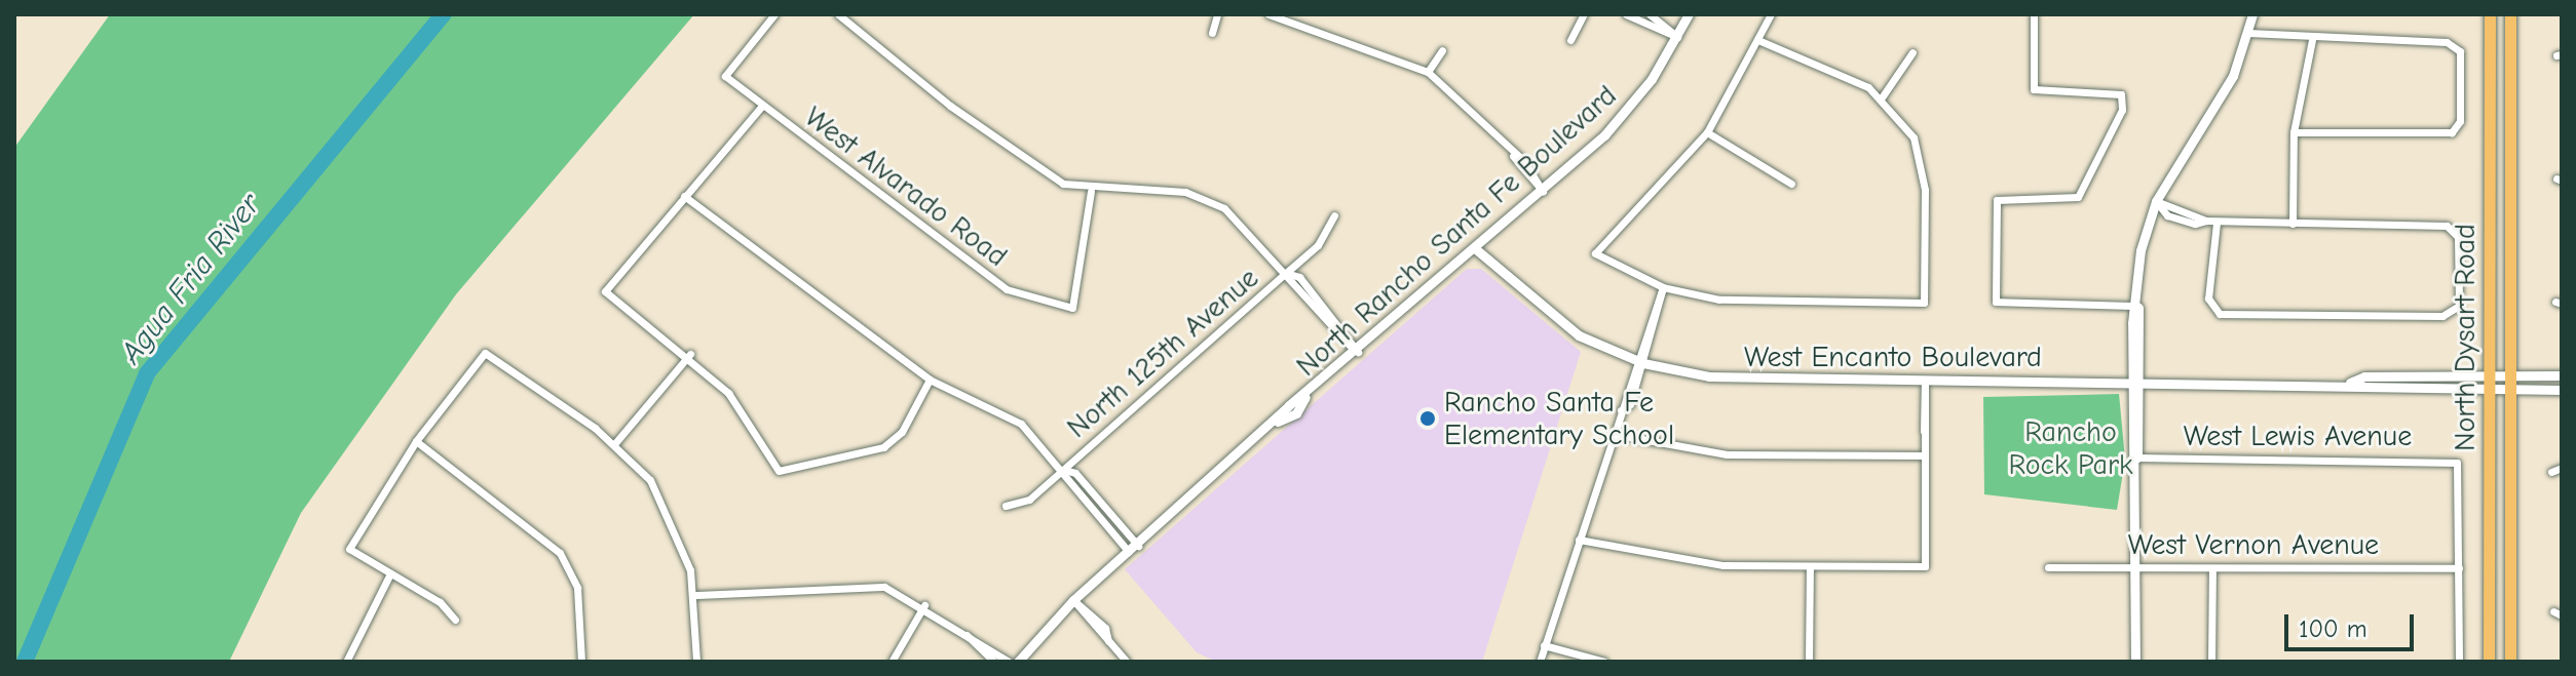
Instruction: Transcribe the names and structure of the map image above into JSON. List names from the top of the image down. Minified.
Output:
{"streets":{"main road":["North Dysart Road"],"street":["West Alvarado Road","North Rancho Santa Fe Boulevard","North 125th Avenue","West Encanto Boulevard","West Lewis Avenue","West Vernon Avenue"]},"crossings":[["North Rancho Santa Fe Boulevard","West Encanto Boulevard"],["North Dysart Road","West Encanto Boulevard"],["West Lewis Avenue","West Vernon Avenue"]],"water":["Agua Fria River"],"parks":["Rancho Rock Park"],"places":["Rancho Santa Fe Elementary School"],"scale_bar":"100 m"}
